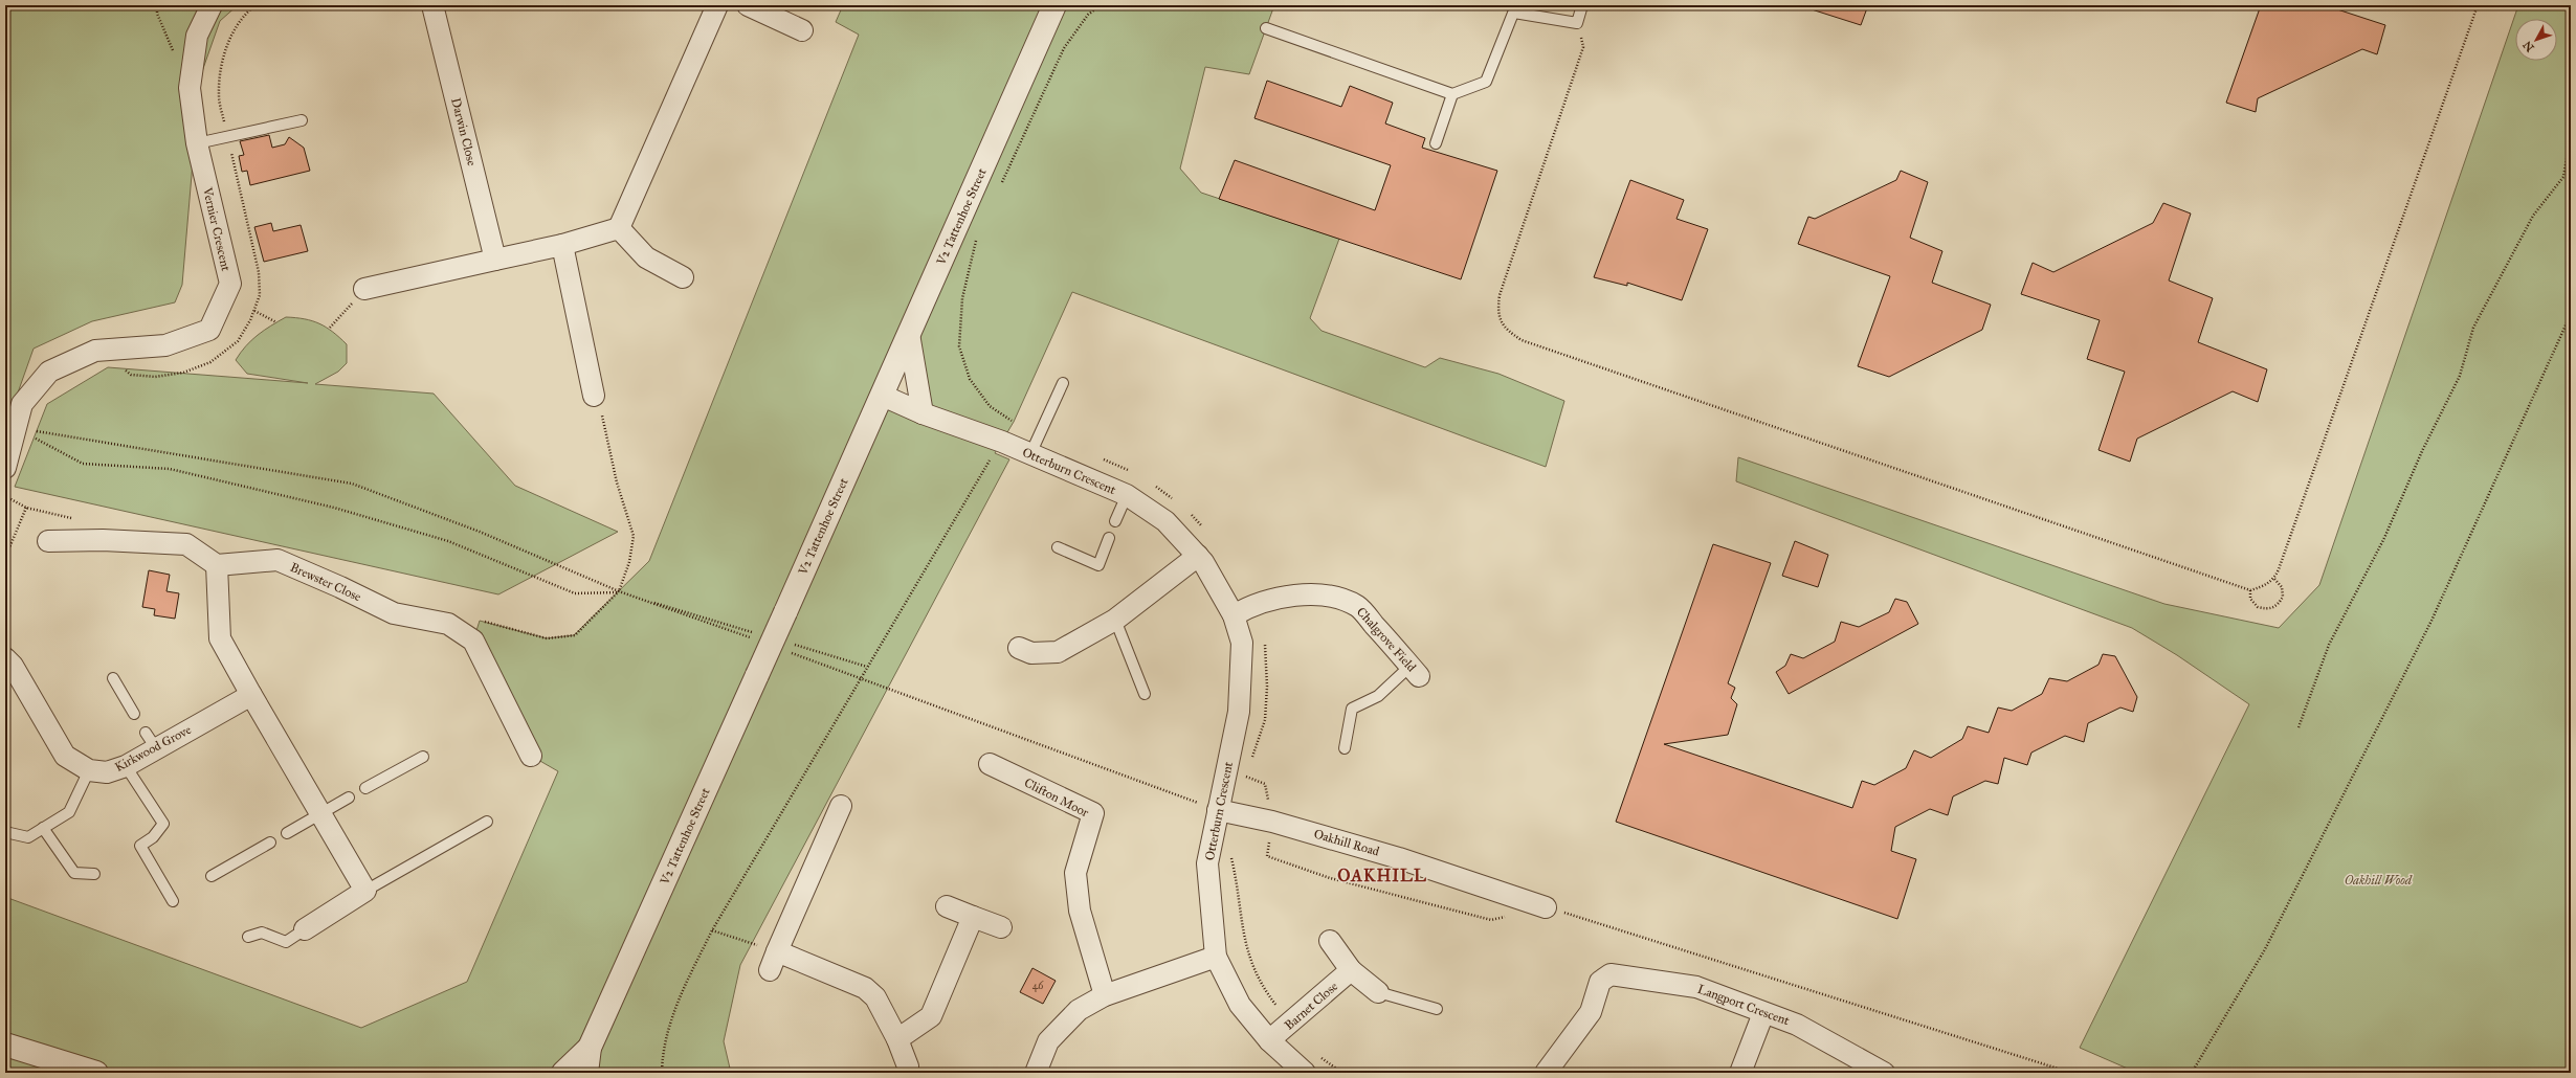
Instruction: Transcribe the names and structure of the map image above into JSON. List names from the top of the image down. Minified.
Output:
{"streets":{"street":["Darwin Close","V2 Tattenhoe Street","Vernier Crescent","Otterburn Crescent","Brewster Close","Chalgrove Field","Kirkwood Grove","Clifton Moor","Oakhill Road","Langport Crescent","Barnet Close"]},"crossings":[["V2 Tattenhoe Street","Otterburn Crescent"],["Otterburn Crescent","Chalgrove Field"],["Otterburn Crescent","Oakhill Road"],["Otterburn Crescent","Barnet Close"]],"districts":["OAKHILL"],"parks":["Oakhill Wood"],"house_numbers":["46"],"north":"bottom left"}
